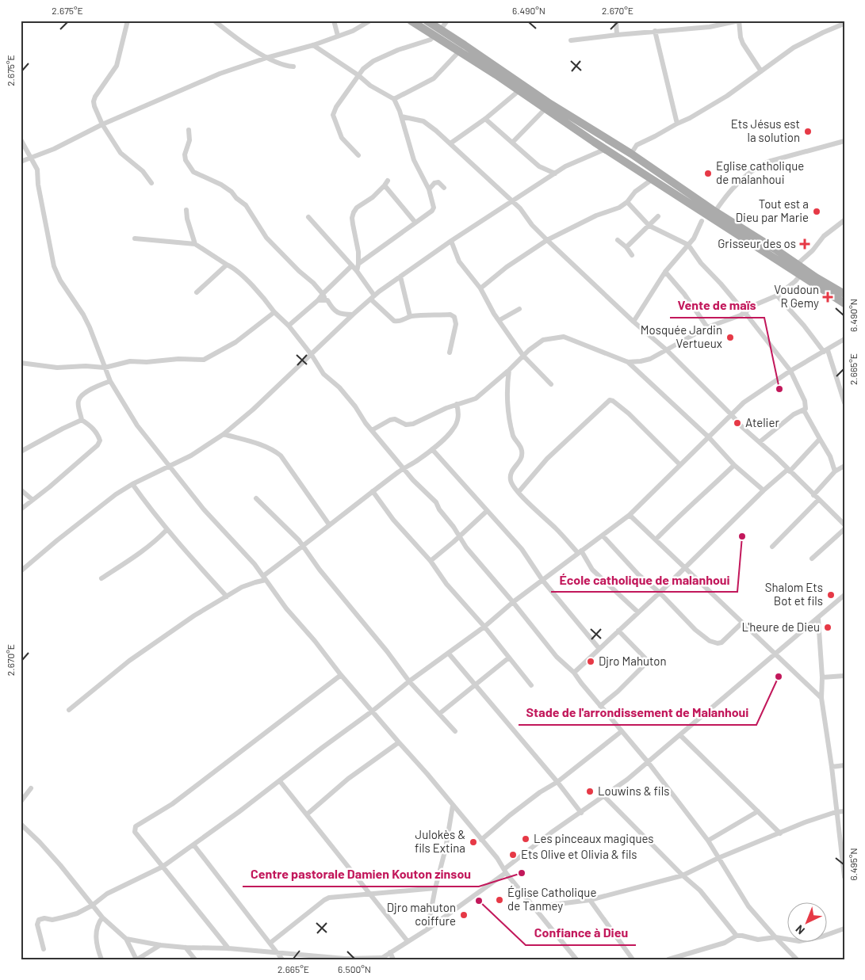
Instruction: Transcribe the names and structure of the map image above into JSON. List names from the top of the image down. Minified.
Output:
{"places":{"other":["Ets Jésus est la solution","Eglise catholique de malanhoui","Tout est a Dieu par Marie","Mosquée Jardin Vertueux","Vente de maïs","Atelier","École catholique de malanhoui","Shalom Ets Bot et fils","L'heure de Dieu","Djro Mahuton","Stade de l'arrondissement de Malanhoui","Louwins & fils","Les pinceaux magiques","Julokès & fils Extina","Ets Olive et Olivia & fils","Centre pastorale Damien Kouton zinsou","Église Catholique de Tanmey","Confiance à Dieu","Djro mahuton coiffure"],"health":["Grisseur des os","Voudoun R Gemy"]},"north":"bottom left","coordinates":["2.675°E","6.490°N","2.670°E","2.665°E","6.495°N","6.500°N"]}
